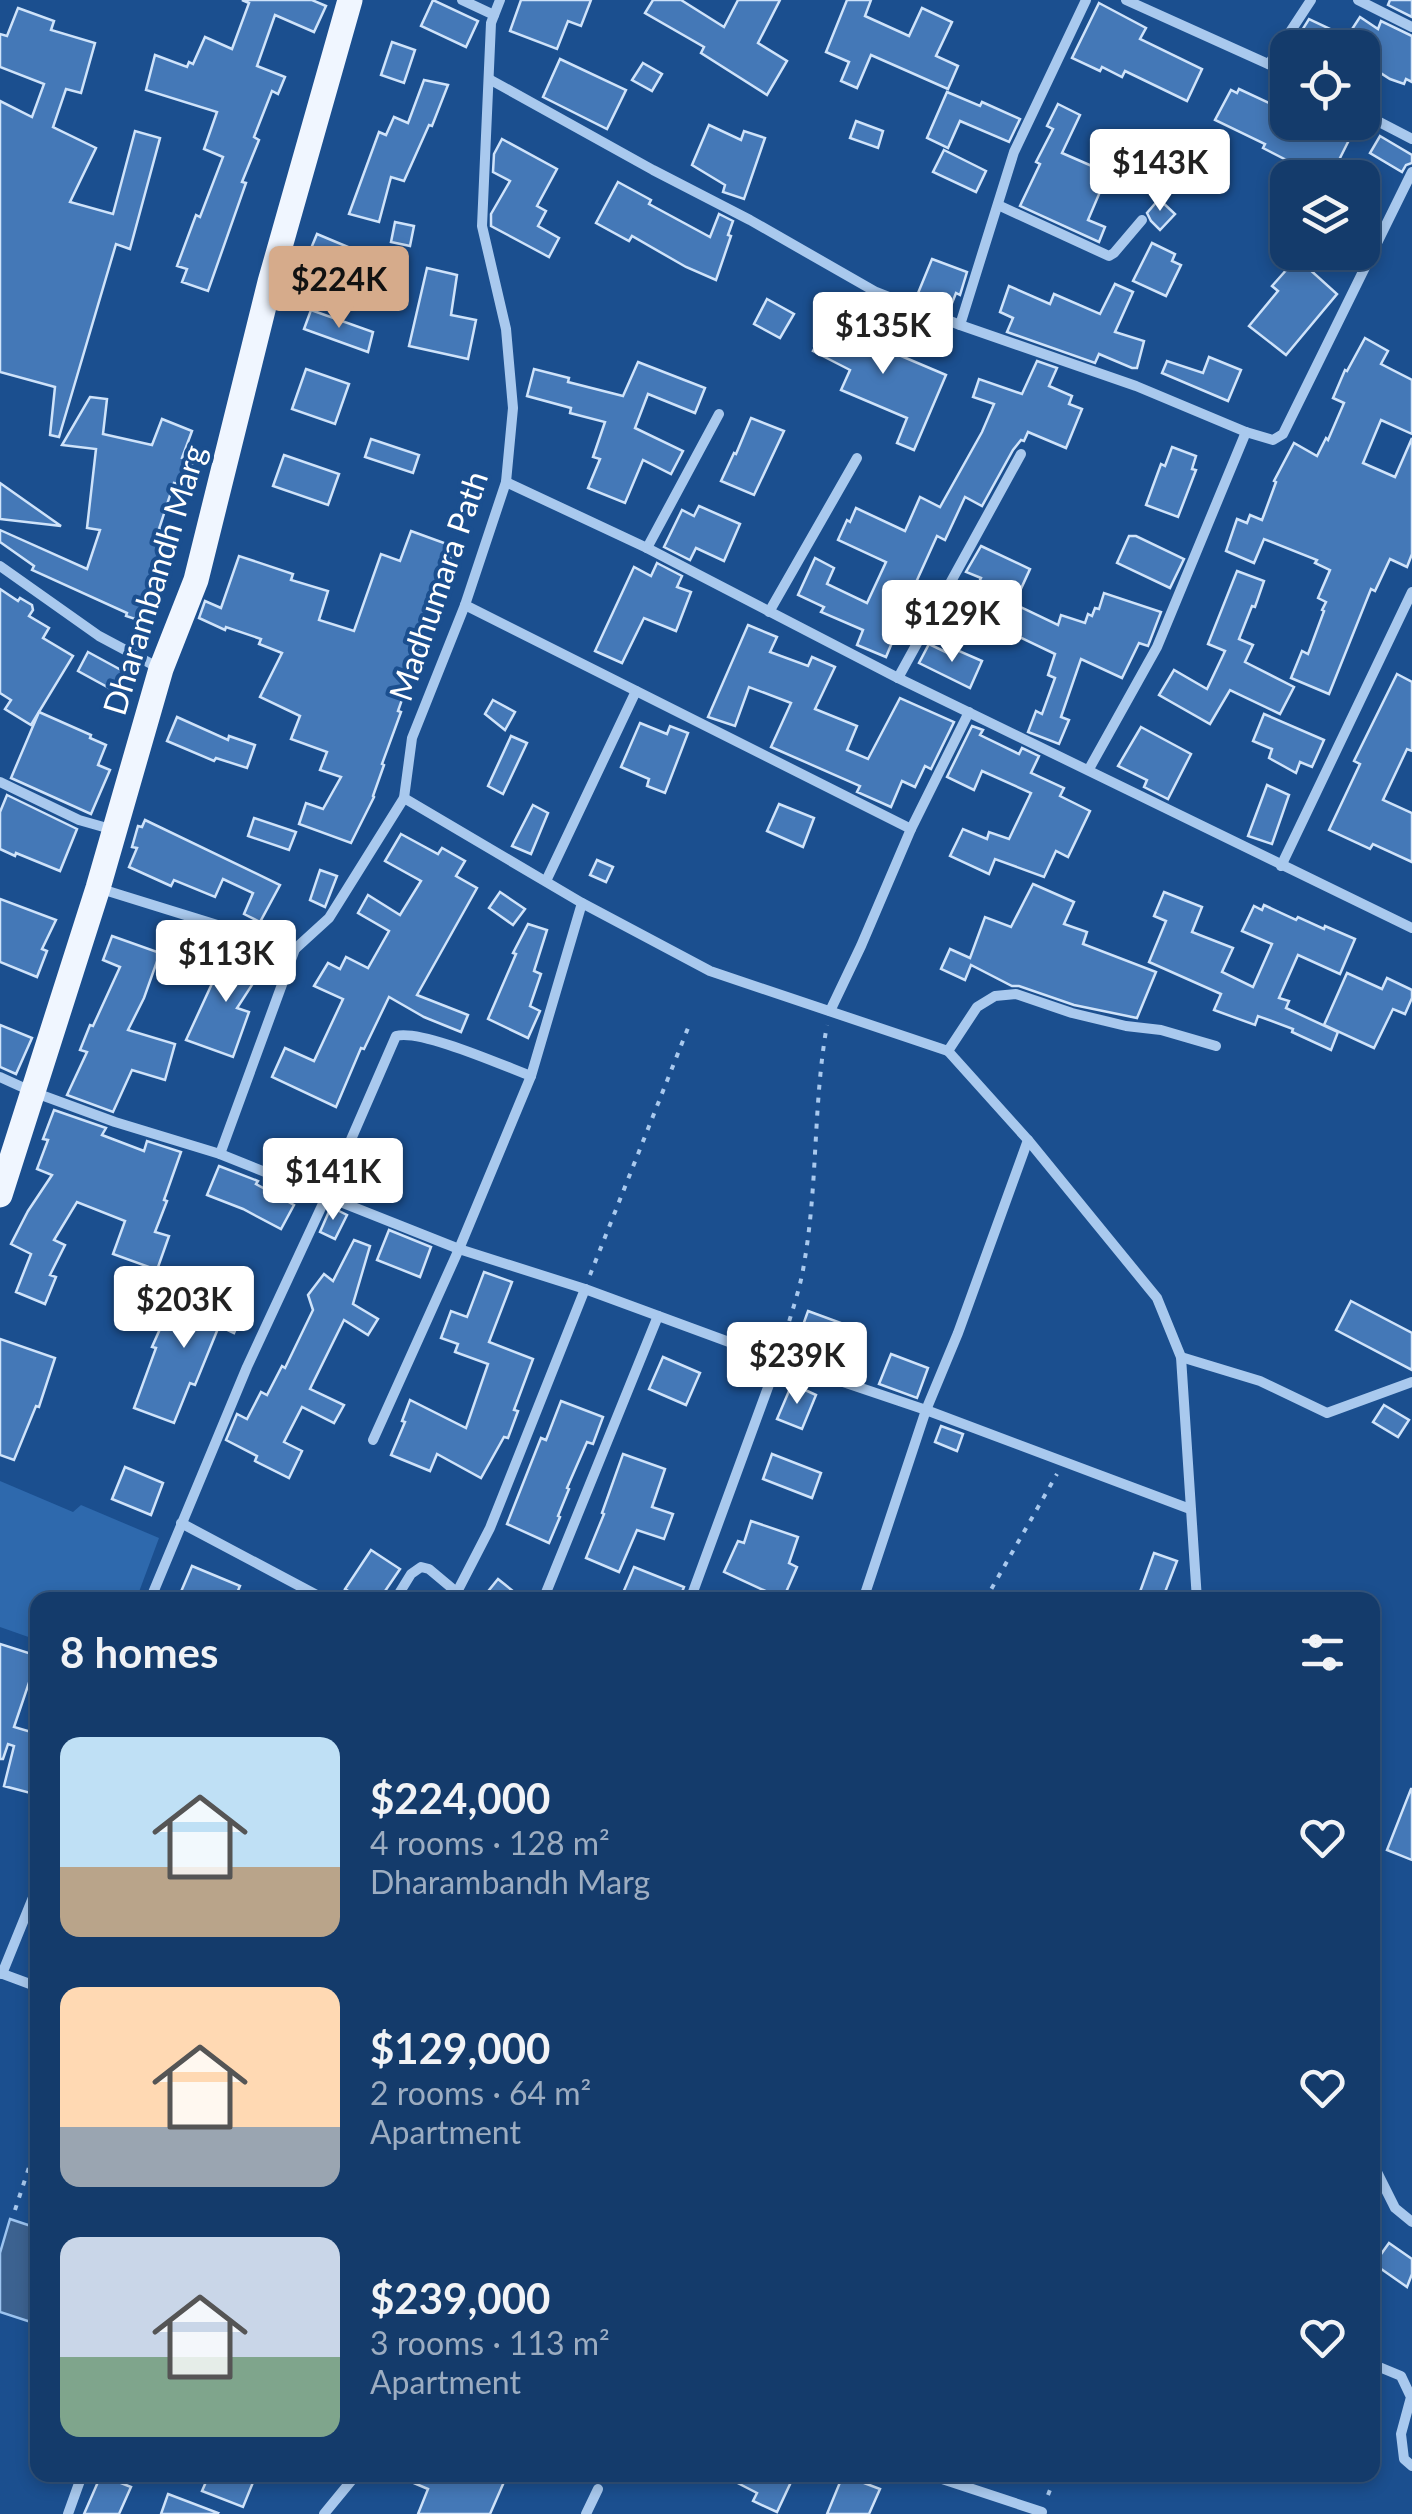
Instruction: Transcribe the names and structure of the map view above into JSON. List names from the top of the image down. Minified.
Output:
{"streets":{"main road":["Dharambandh Marg"],"street":["Madhumara Path"]},"page":{"price":["$143K","$224K","$135K","$129K","$113K","$141K","$203K","$239K"],"heading":"8 homes","list":[{"name":"$224,000","note":"4 rooms · 128 m² · Dharambandh Marg"},{"name":"$129,000","note":"2 rooms · 64 m² · Apartment"},{"name":"$239,000","note":"3 rooms · 113 m² · Apartment"}]}}
